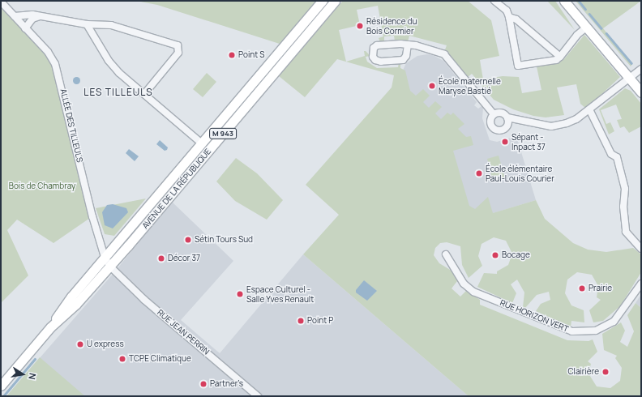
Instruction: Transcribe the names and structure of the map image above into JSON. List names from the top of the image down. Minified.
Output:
{"streets":{"main road":["M 943","AVENUE DE LA RÉPUBLIQUE"],"street":["ALLÉE DES TILLEULS","RUE HORIZON VERT","RUE JEAN PERRIN"]},"crossings":[["ALLÉE DES TILLEULS","AVENUE DE LA RÉPUBLIQUE"],["ALLÉE DES TILLEULS","RUE JEAN PERRIN"],["AVENUE DE LA RÉPUBLIQUE","RUE JEAN PERRIN"]],"districts":["LES TILLEULS"],"parks":["Bois de Chambray"],"places":["Résidence du Bois Cormier","Point S","École maternelle Maryse Bastié","Sépant - Inpact 37","École élémentaire Paul-Louis Courier","Sétin Tours Sud","Bocage","Décor 37","Prairie","Espace Culturel - Salle Yves Renault","Point P","U express","TCPE Climatique","Clairière","Partner’s"],"north":"right"}
